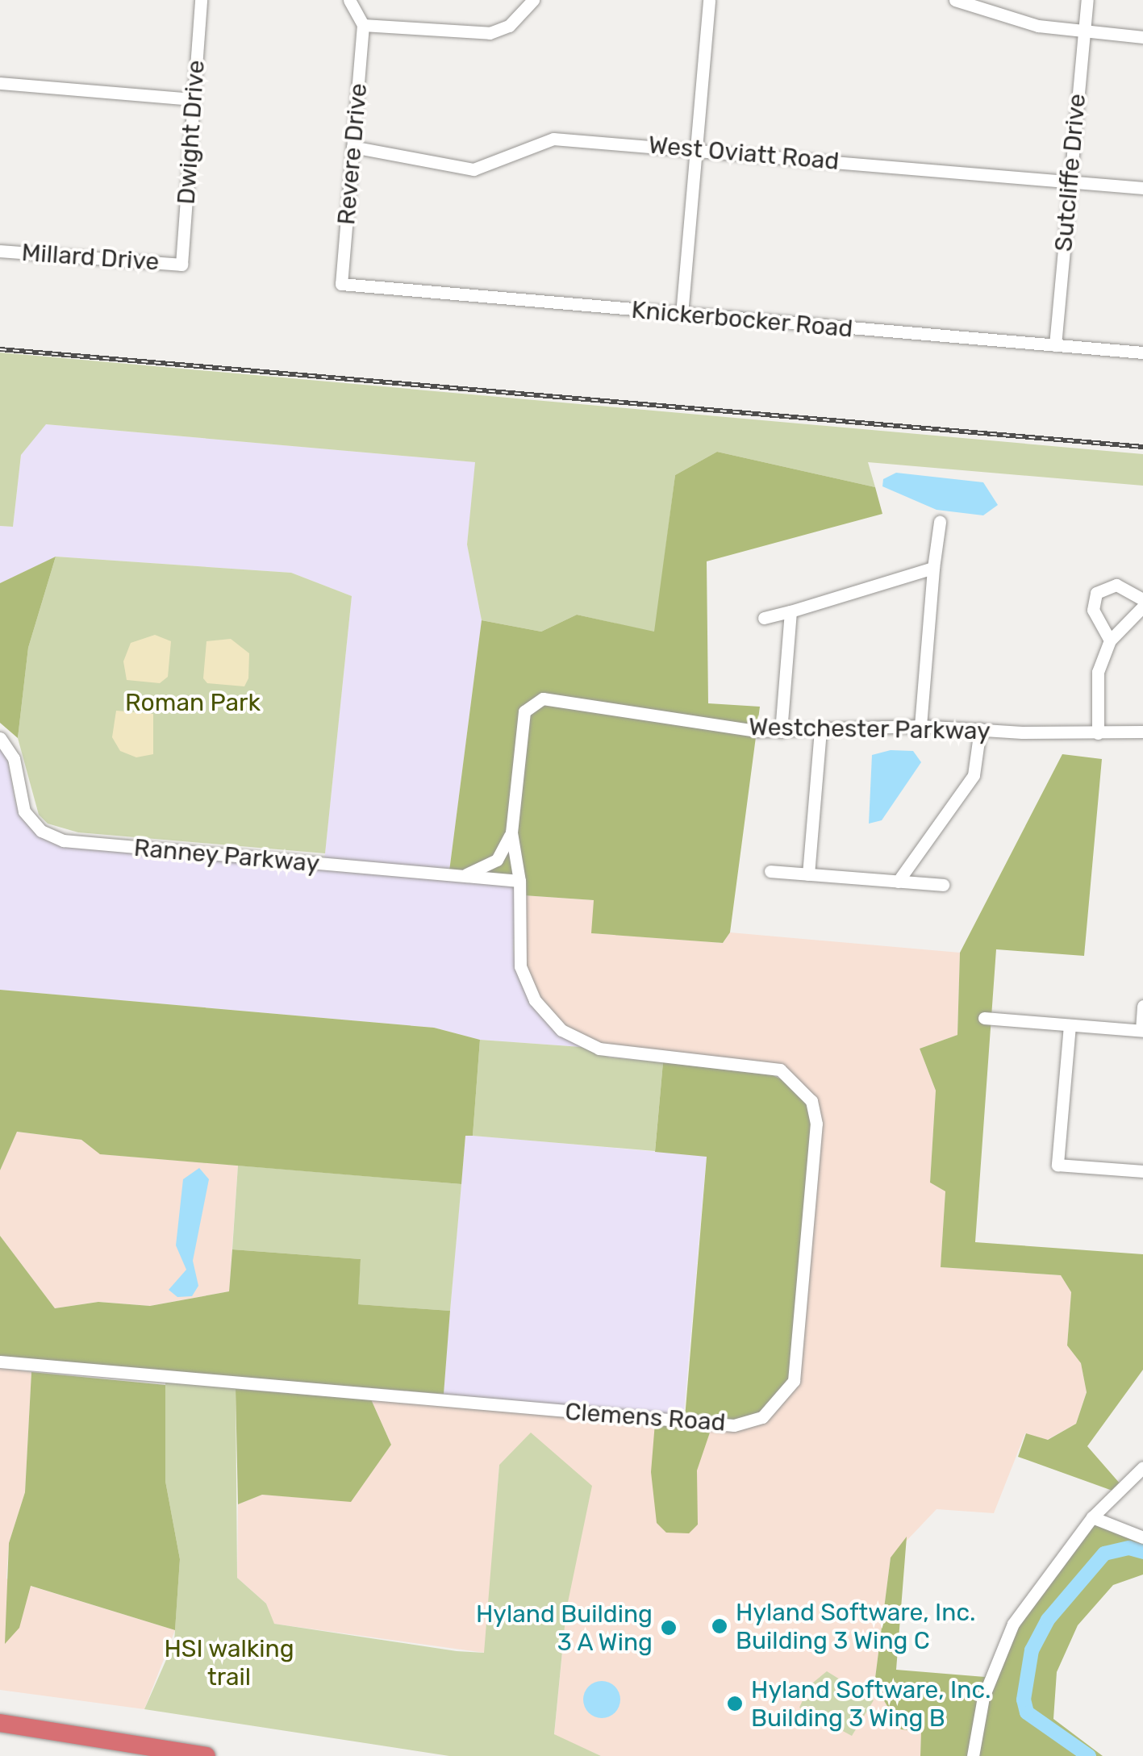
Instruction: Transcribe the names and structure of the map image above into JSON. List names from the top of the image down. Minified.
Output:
{"streets":{"street":["Dwight Drive","West Oviatt Road","Revere Drive","Sutcliffe Drive","Millard Drive","Knickerbocker Road","Westchester Parkway","Ranney Parkway","Clemens Road"]},"crossings":[["Dwight Drive","Millard Drive"],["West Oviatt Road","Revere Drive"],["West Oviatt Road","Sutcliffe Drive"],["Revere Drive","Knickerbocker Road"],["Sutcliffe Drive","Knickerbocker Road"],["Westchester Parkway","Ranney Parkway"],["Westchester Parkway","Clemens Road"]],"parks":["Roman Park","HSI walking trail"],"places":["Hyland Software, Inc. Building 3 Wing C","Hyland Building 3 A Wing","Hyland Software, Inc. Building 3 Wing B"]}
